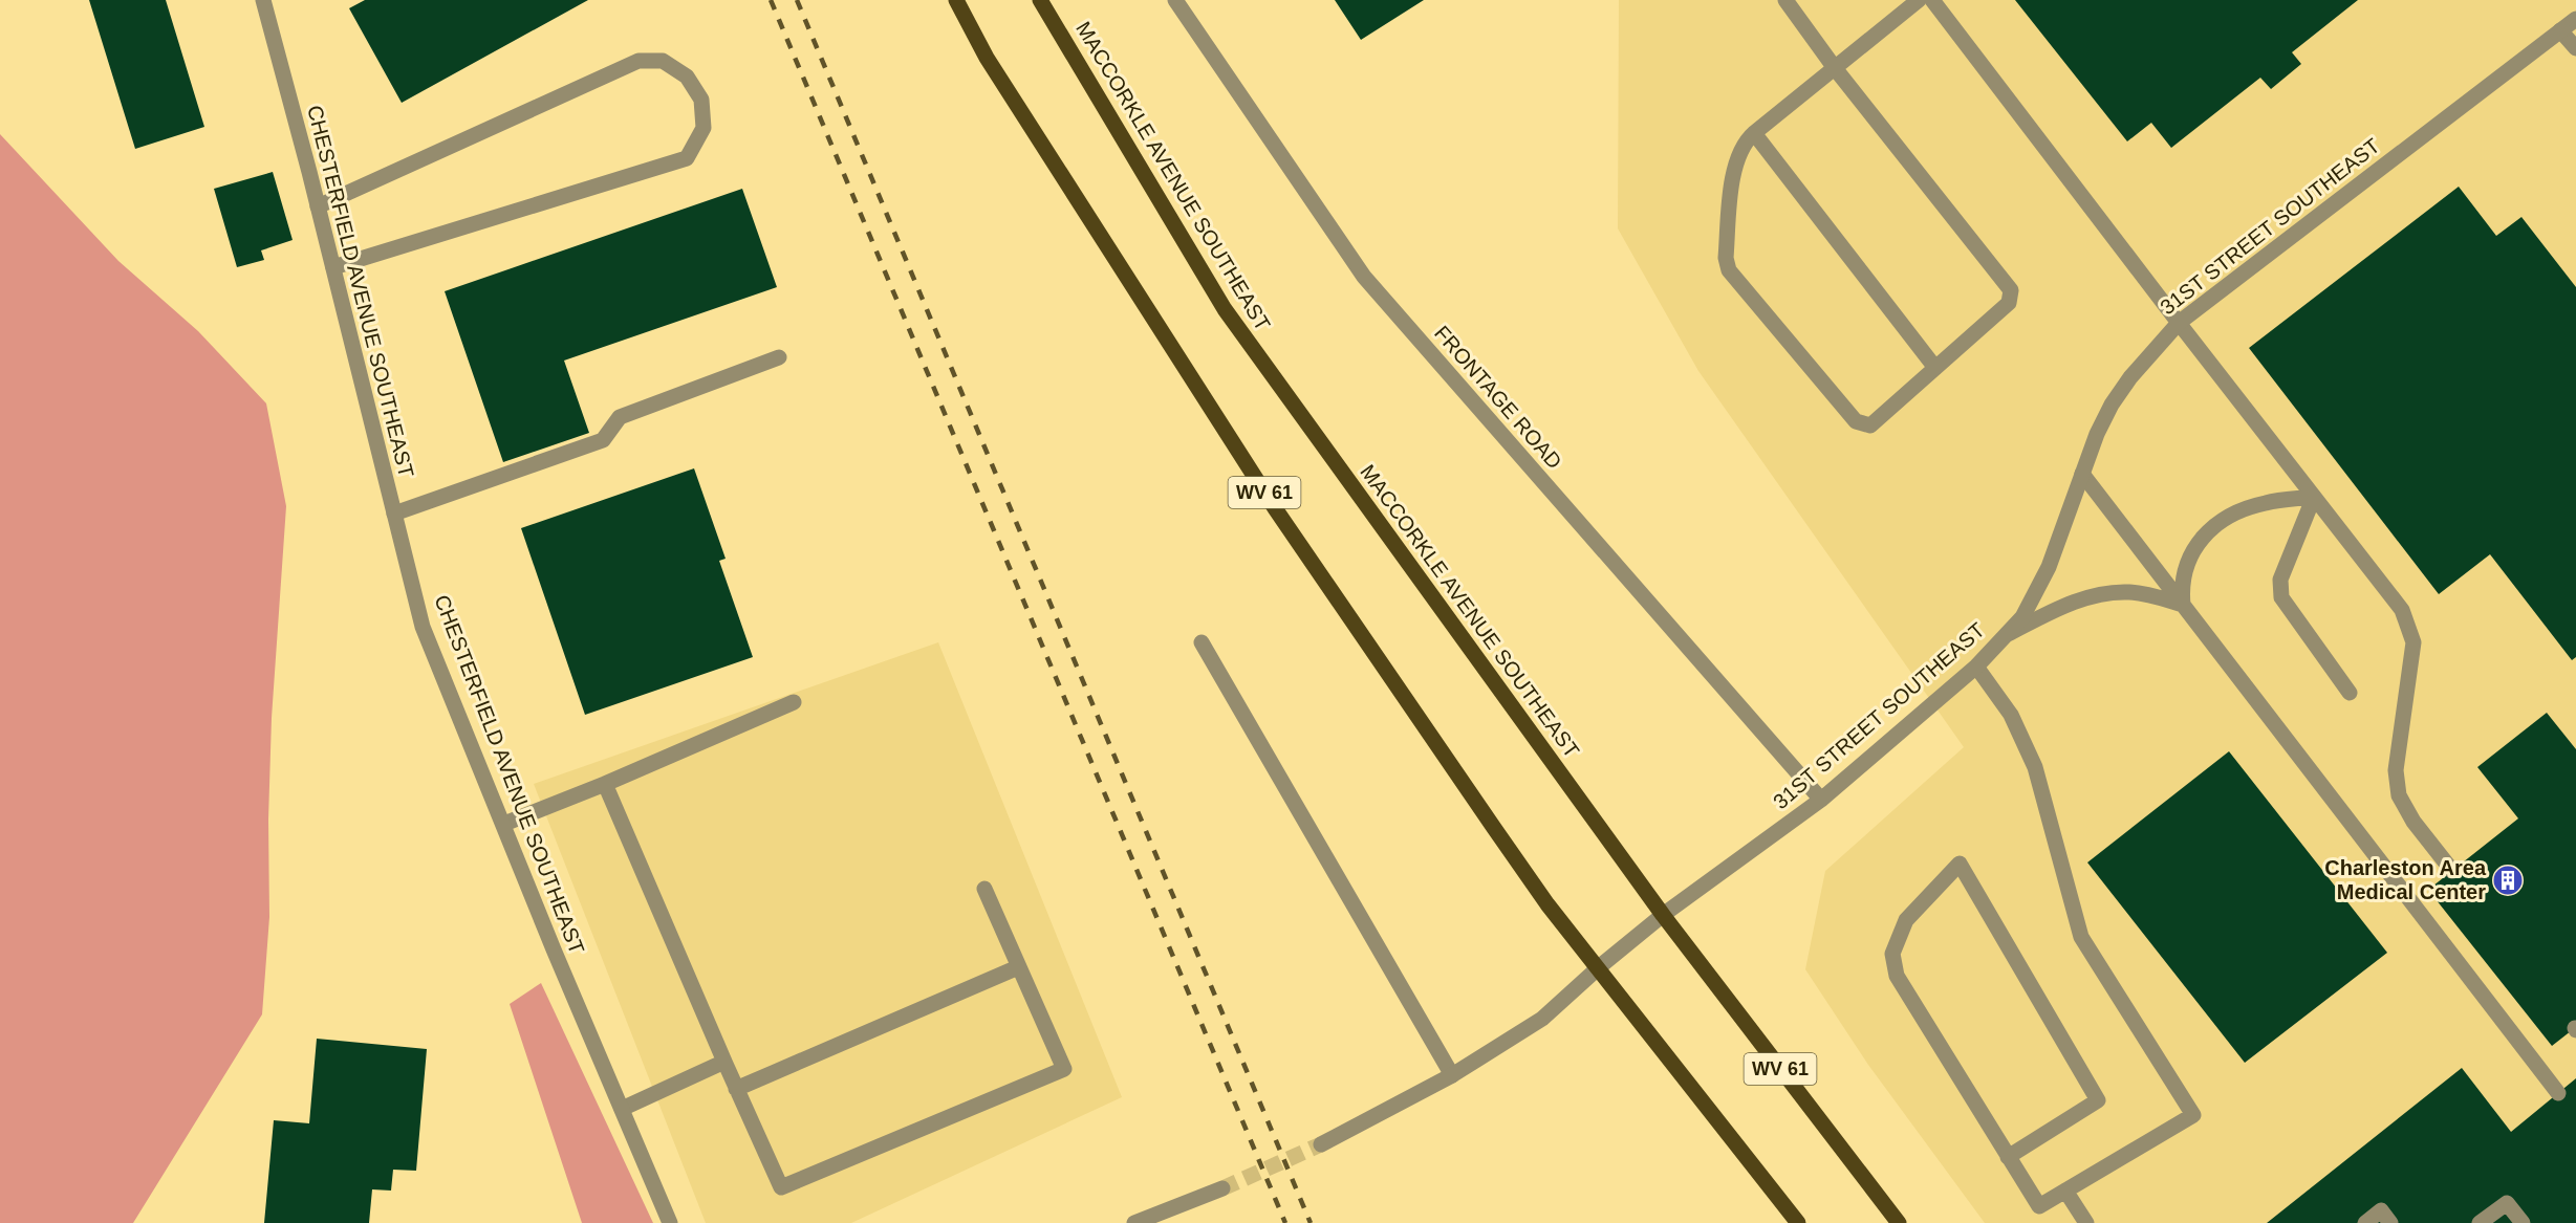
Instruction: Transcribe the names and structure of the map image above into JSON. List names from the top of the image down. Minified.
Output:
{"streets":{"main road":["MACCORKLE AVENUE SOUTHEAST","WV 61"],"street":["31ST STREET SOUTHEAST","CHESTERFIELD AVENUE SOUTHEAST","FRONTAGE ROAD"]},"crossings":[["MACCORKLE AVENUE SOUTHEAST","31ST STREET SOUTHEAST"],["31ST STREET SOUTHEAST","FRONTAGE ROAD"],["31ST STREET SOUTHEAST","WV 61"]],"places":{"building":["Charleston Area Medical Center"]}}
